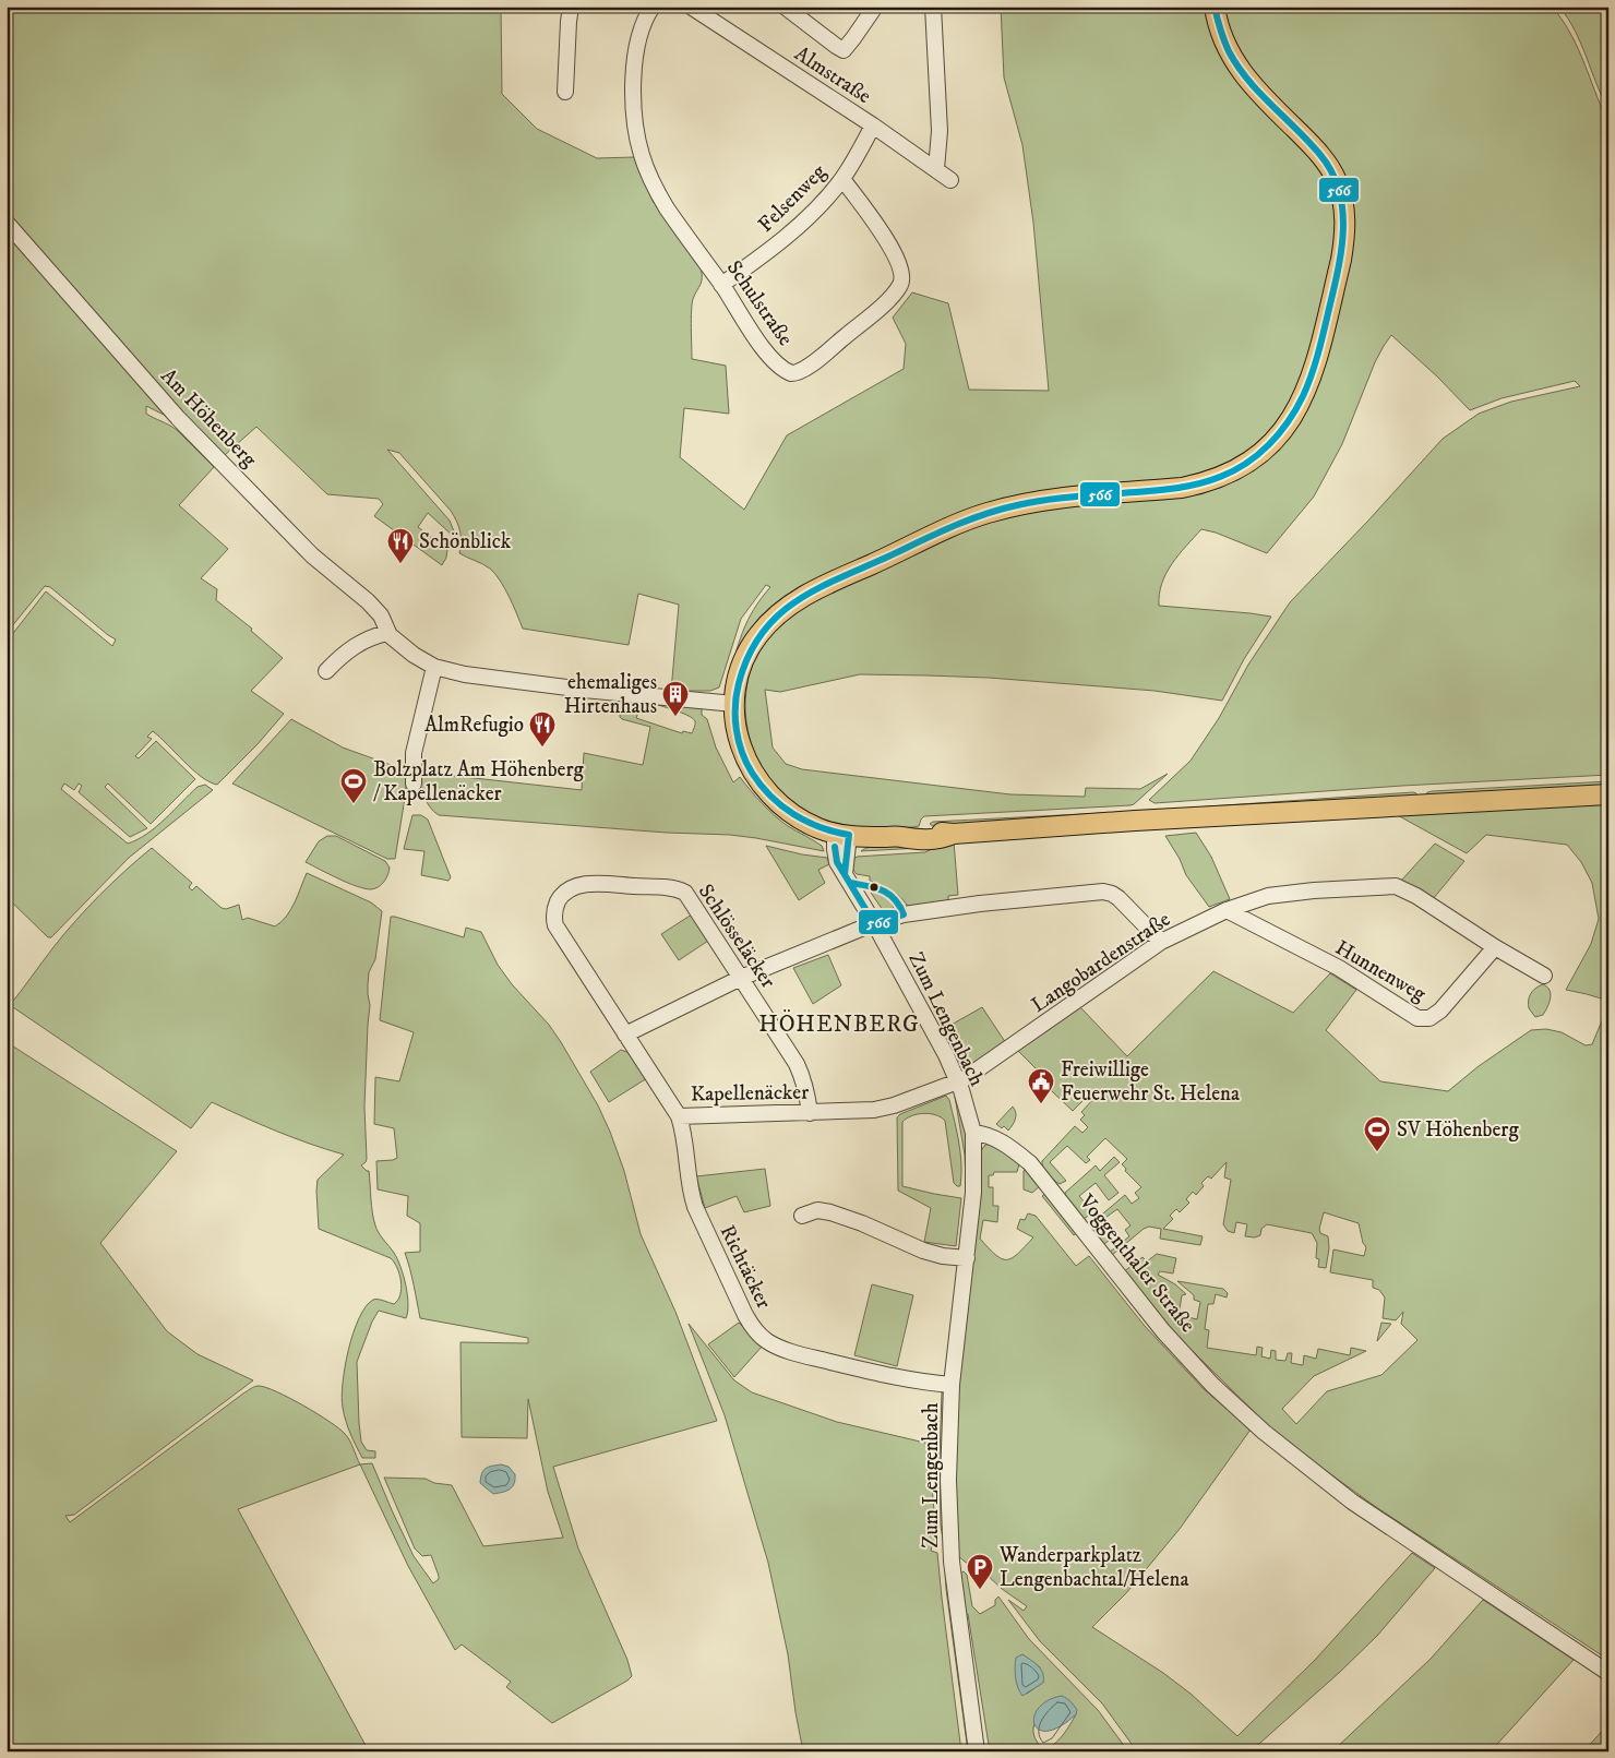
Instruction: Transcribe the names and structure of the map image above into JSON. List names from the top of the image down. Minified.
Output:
{"streets":{"street":["Almstraße","Felsenweg","Schulstraße","Am Höhenberg","Schlösseläcker","Langobardenstraße","Hunnenweg","Zum Lengenbach","Kapellenäcker","Voggenthaler Straße","Richtäcker"]},"crossings":[["Almstraße","Felsenweg"],["Felsenweg","Schulstraße"],["Schlösseläcker","Kapellenäcker"],["Langobardenstraße","Hunnenweg"],["Langobardenstraße","Zum Lengenbach"],["Langobardenstraße","Kapellenäcker"],["Zum Lengenbach","Kapellenäcker"],["Zum Lengenbach","Voggenthaler Straße"],["Zum Lengenbach","Richtäcker"],["Kapellenäcker","Richtäcker"]],"districts":["HÖHENBERG"],"places":{"restaurant":["Schönblick","AlmRefugio"],"building":["ehemaliges Hirtenhaus"],"sports":["Bolzplatz Am Höhenberg / Kapellenäcker","SV Höhenberg"],"public building":["Freiwillige Feuerwehr St. Helena"],"parking":["Wanderparkplatz Lengenbachtal/Helena"]},"lines":["transit line 566"]}
